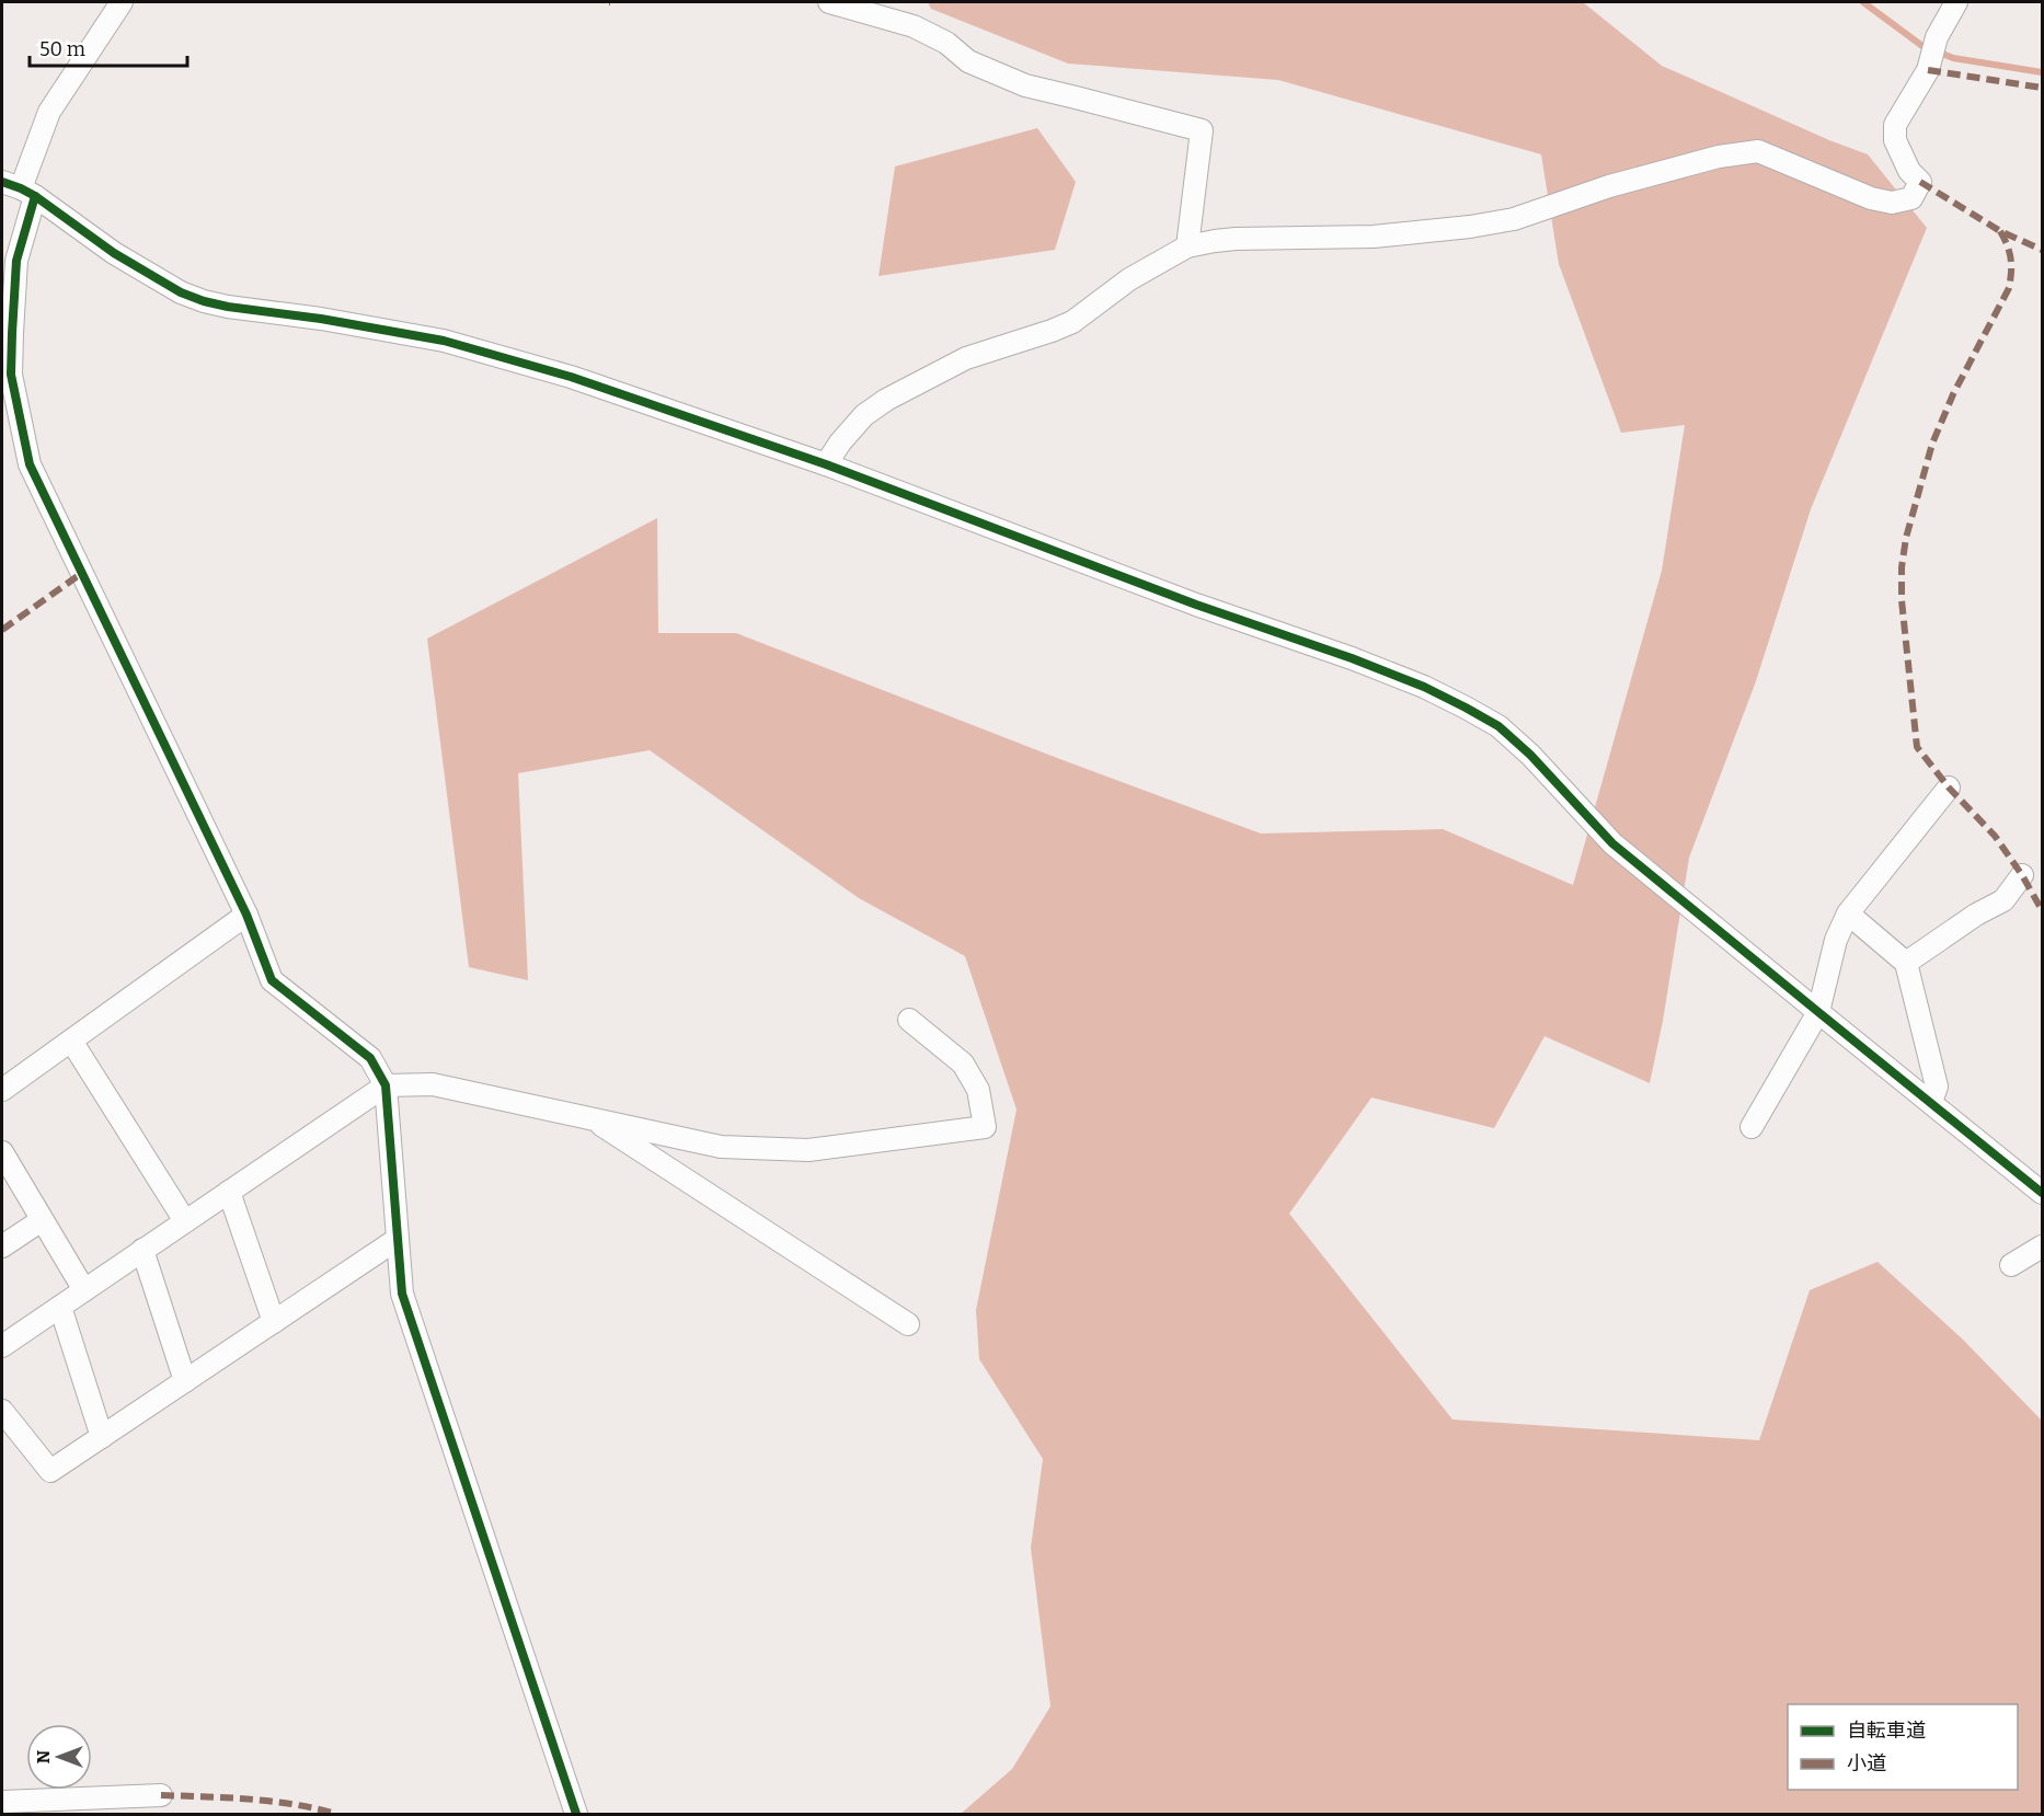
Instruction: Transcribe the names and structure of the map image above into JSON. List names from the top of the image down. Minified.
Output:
{"legend":["自転車道","小道"],"scale_bar":"50 m","north":"left"}
